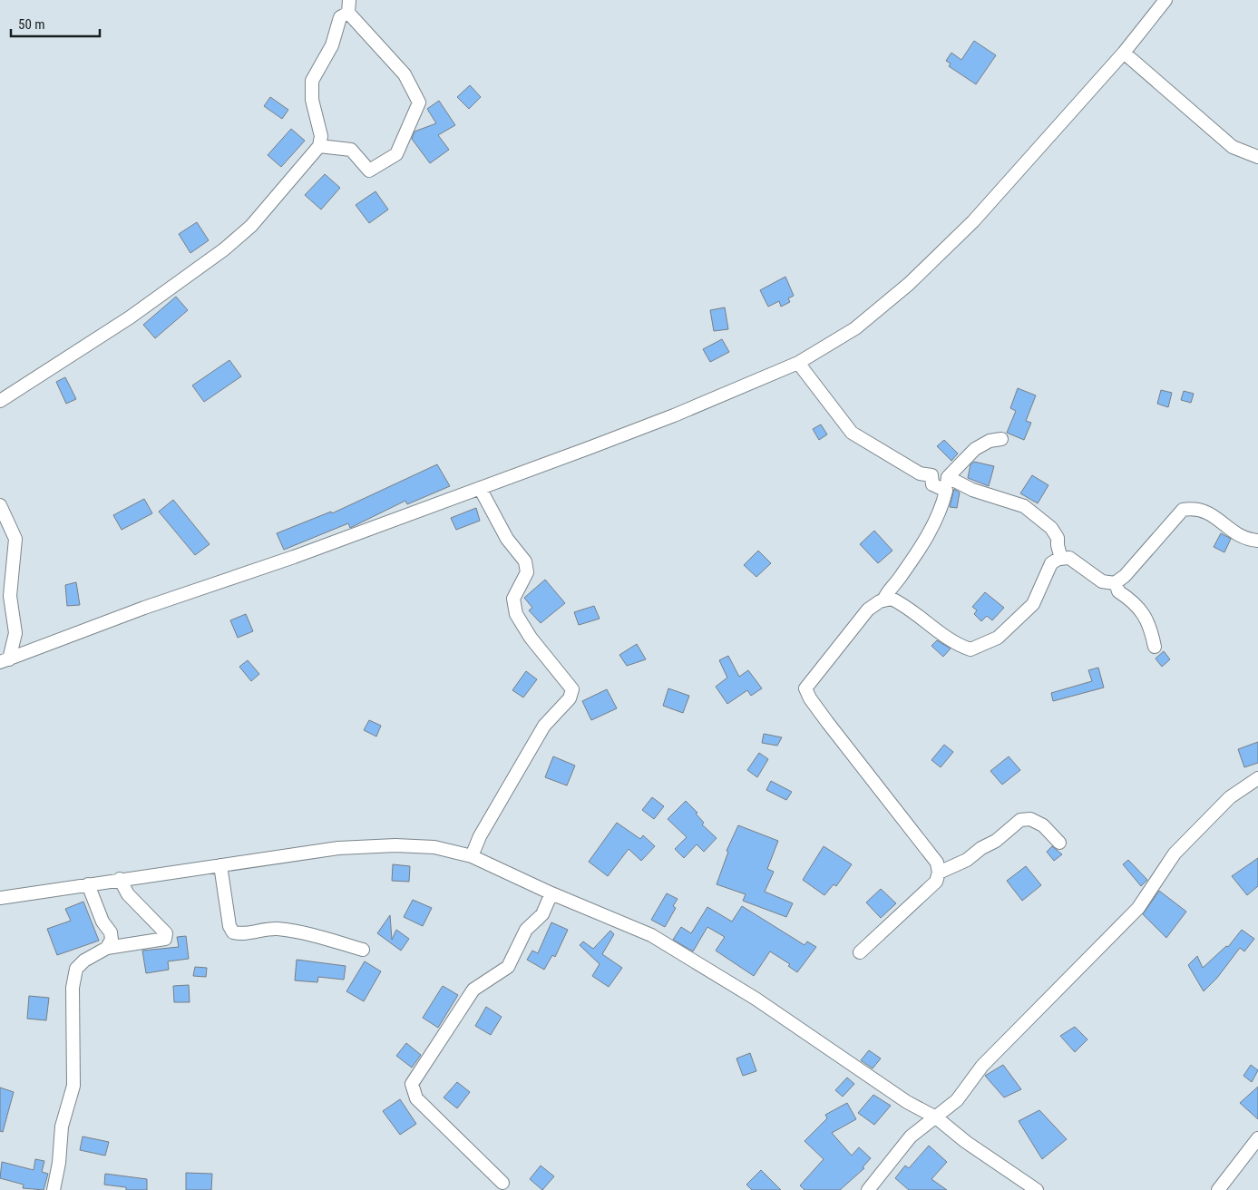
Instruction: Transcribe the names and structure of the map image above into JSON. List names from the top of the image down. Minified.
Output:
{"scale_bar":"50 m"}
